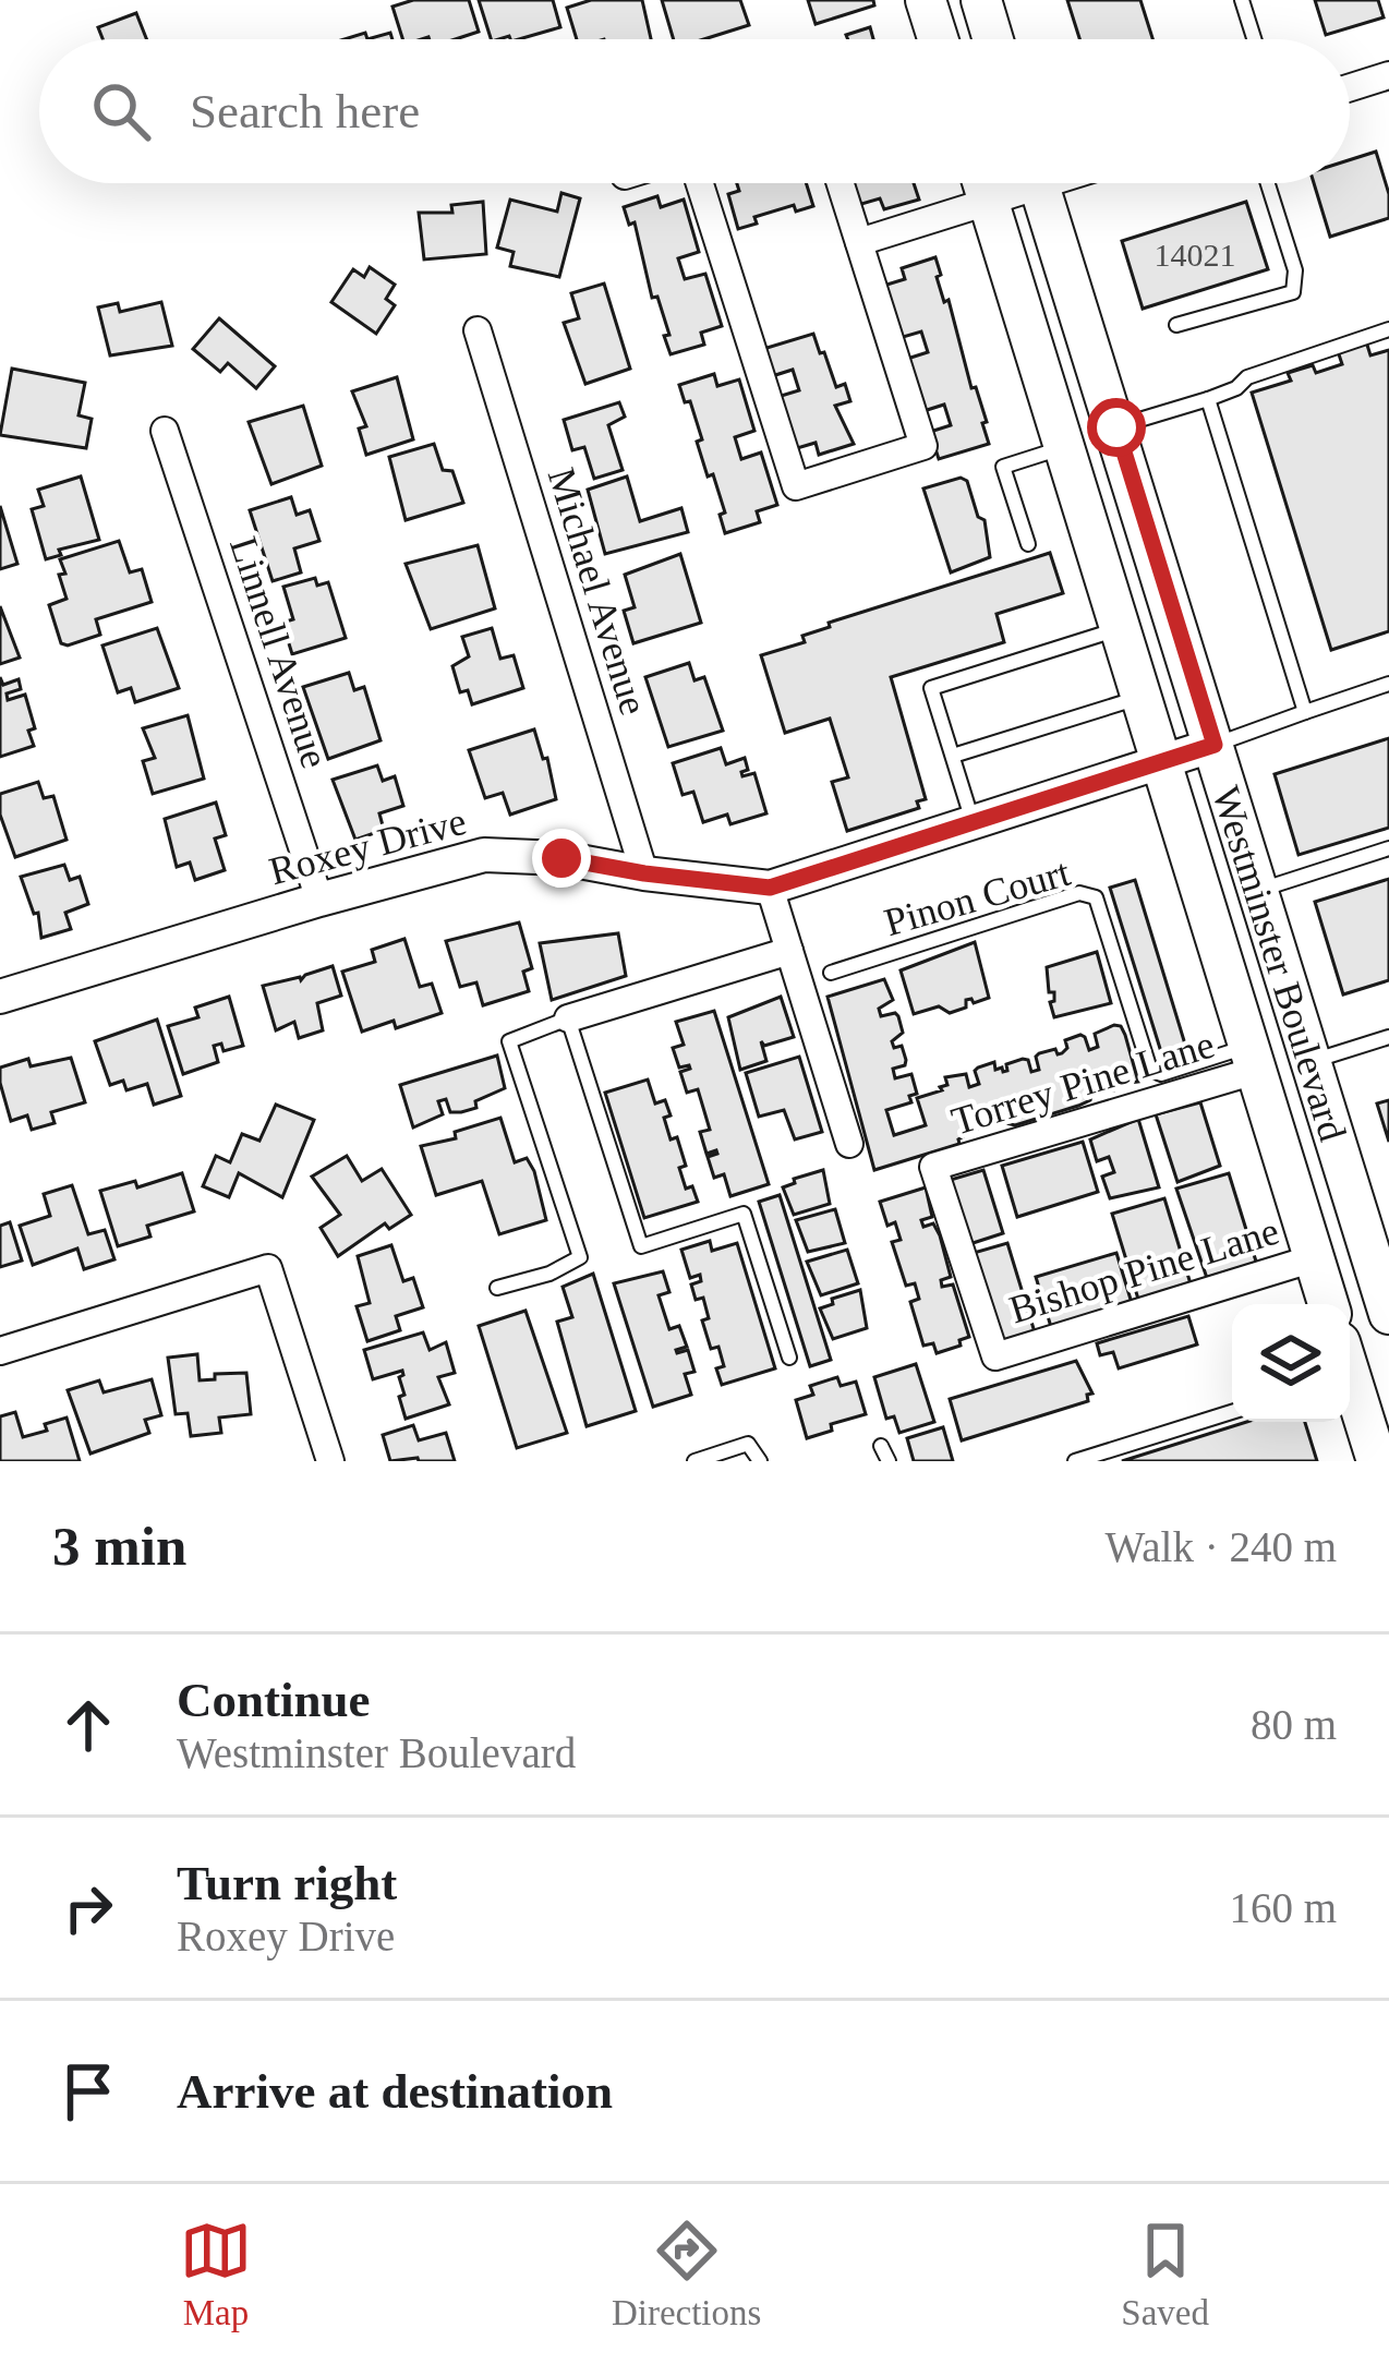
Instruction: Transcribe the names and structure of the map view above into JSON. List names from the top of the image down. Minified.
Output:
{"streets":{"main road":["Westminster Boulevard"],"street":["Michael Avenue","Linnell Avenue","Roxey Drive","Torrey Pine Lane","Bishop Pine Lane"],"lane":["Pinon Court"]},"crossings":[["Michael Avenue","Roxey Drive"],["Linnell Avenue","Roxey Drive"],["Roxey Drive","Westminster Boulevard"],["Pinon Court","Westminster Boulevard"],["Pinon Court","Torrey Pine Lane"],["Westminster Boulevard","Torrey Pine Lane"],["Westminster Boulevard","Bishop Pine Lane"],["Torrey Pine Lane","Bishop Pine Lane"]],"house_numbers":["14021"],"page":{"search":"Search here","heading":["3 min","Walk · 240 m"],"list":[["Continue","Westminster Boulevard","80 m"],["Turn right","Roxey Drive","160 m"],"Arrive at destination"],"nav":["Map","Directions","Saved"]}}
